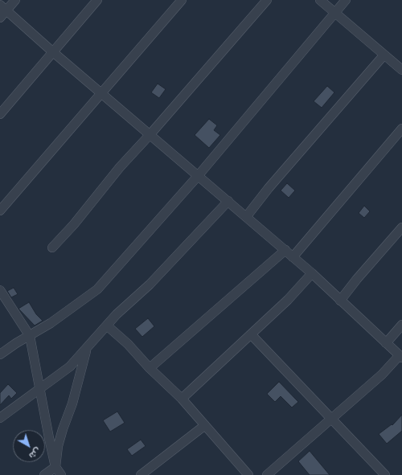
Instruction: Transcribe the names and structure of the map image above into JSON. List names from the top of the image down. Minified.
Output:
{"north":"bottom right"}
